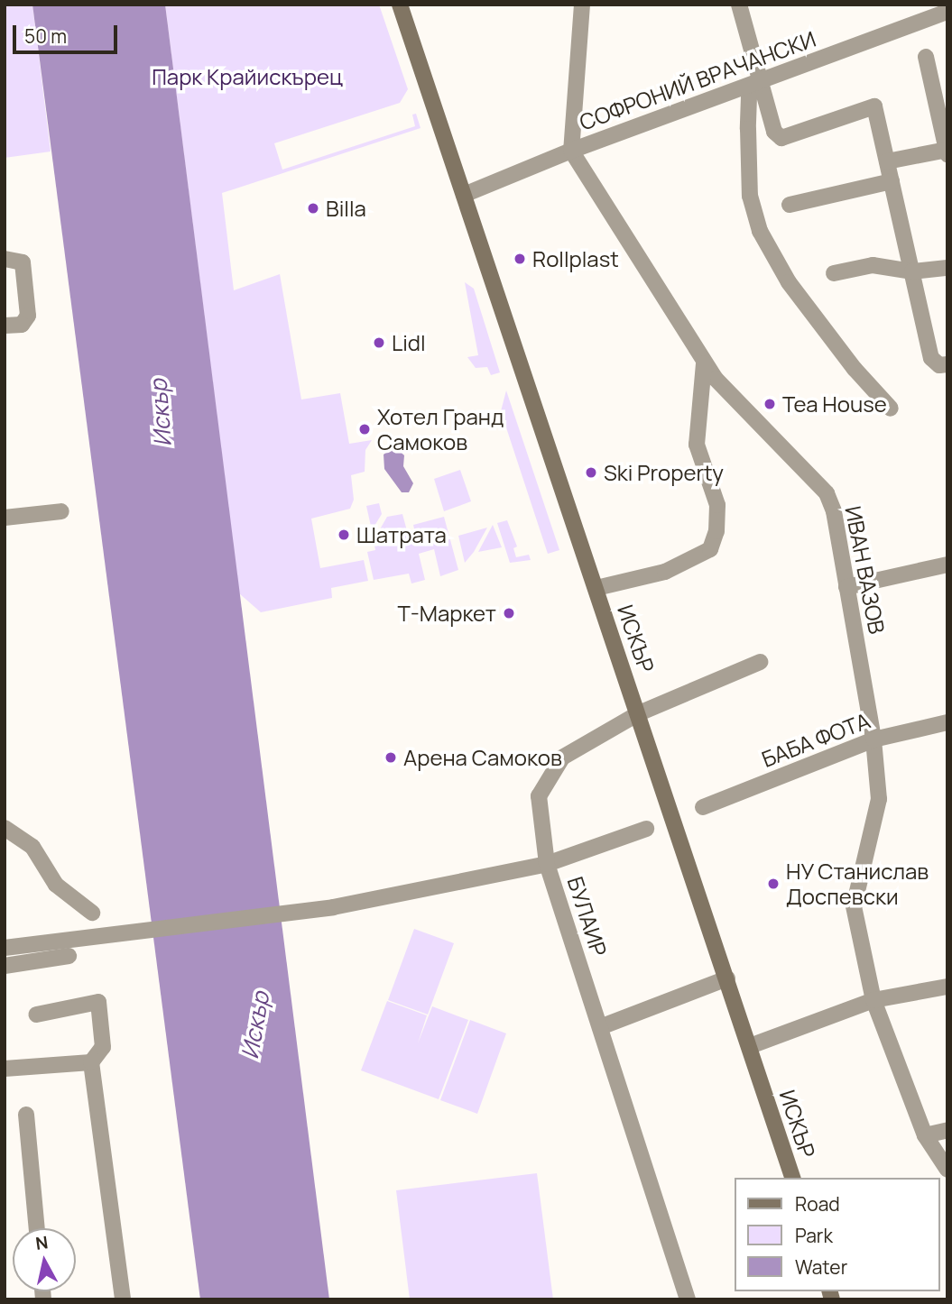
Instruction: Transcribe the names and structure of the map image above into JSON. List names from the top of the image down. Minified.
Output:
{"streets":{"main road":["ИСКЪР"],"street":["СОФРОНИЙ ВРАЧАНСКИ","ИВАН ВАЗОВ","БАБА ФОТА","БУЛАИР"]},"crossings":[["СОФРОНИЙ ВРАЧАНСКИ","ИВАН ВАЗОВ"],["СОФРОНИЙ ВРАЧАНСКИ","ИСКЪР"],["ИВАН ВАЗОВ","БАБА ФОТА"],["ИСКЪР","БУЛАИР"]],"water":["Искър"],"parks":["Парк Крайискърец"],"places":["Billa","Rollplast","Lidl","Tea House","Хотел Гранд Самоков","Ski Property","Шатрата","Т-Маркет","Арена Самоков","НУ Станислав Доспевски"],"legend":["Road","Park","Water"],"scale_bar":"50 m","north":"top"}
